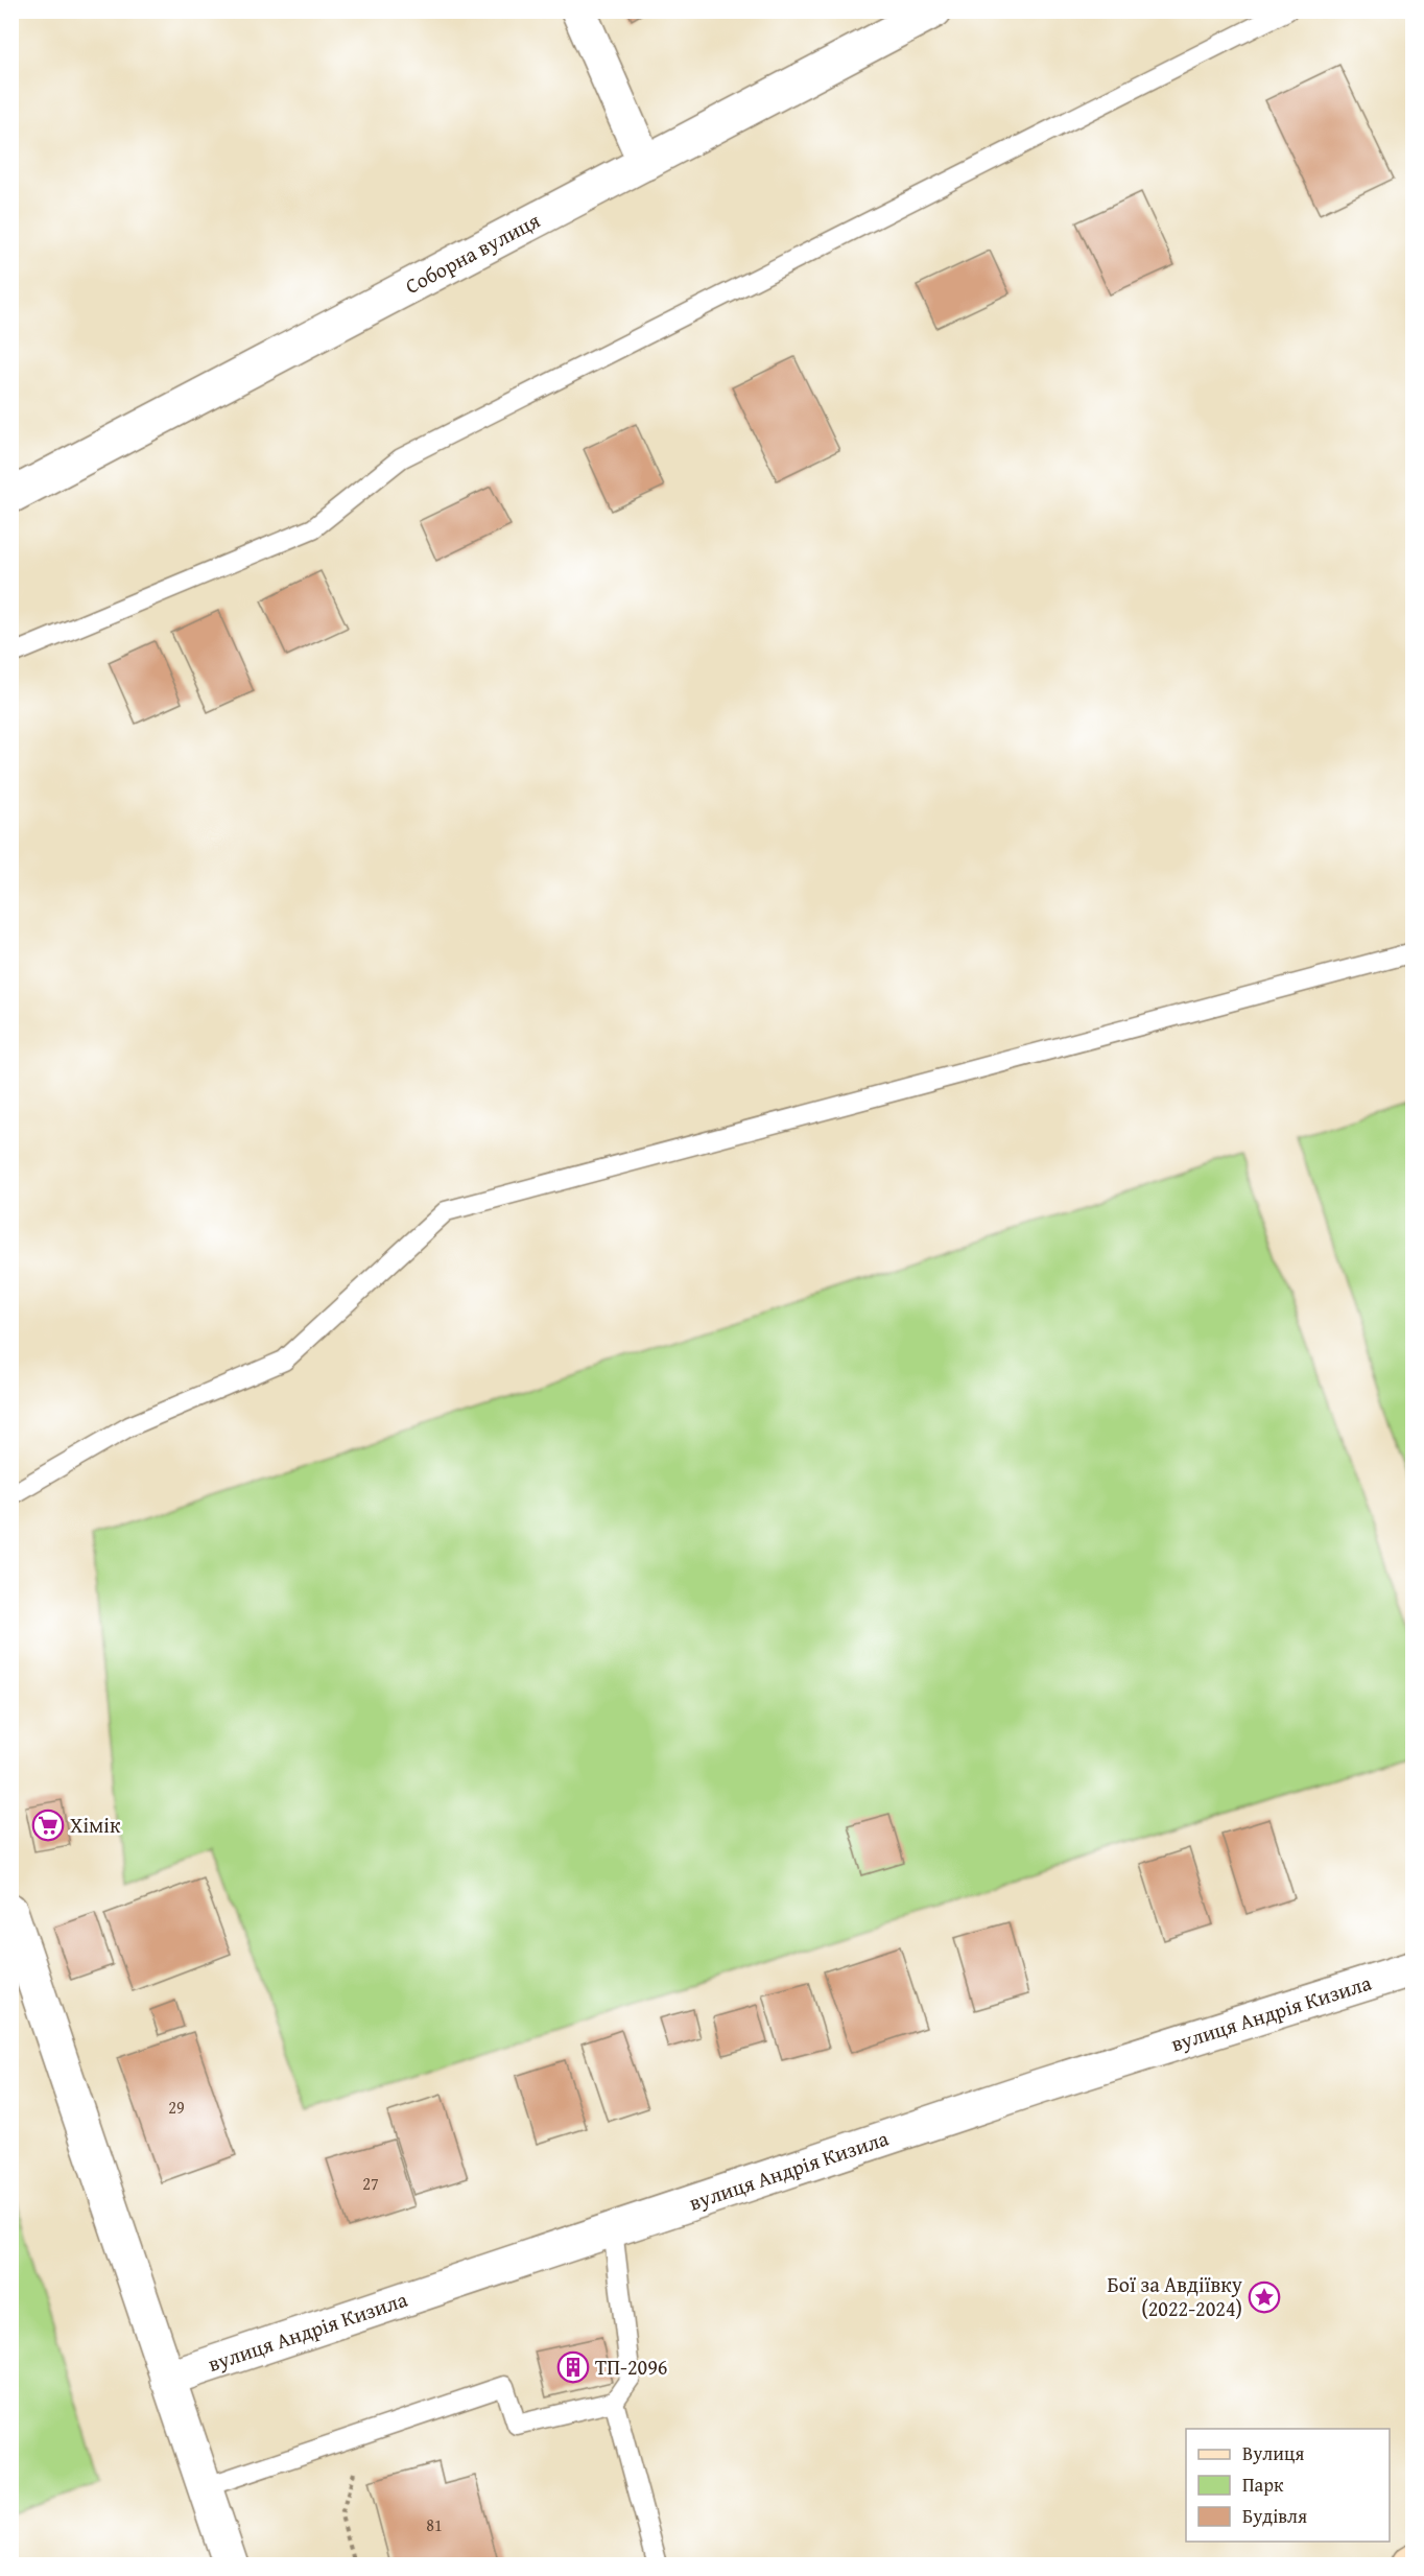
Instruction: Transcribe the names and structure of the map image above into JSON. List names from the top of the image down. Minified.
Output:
{"streets":{"street":["Соборна вулиця","вулиця Андрія Кизила"]},"places":{"supermarket":["Хімік"],"place":["Бої за Авдіївку (2022-2024)"],"building":["ТП-2096"]},"house_numbers":["29","27","81"],"legend":["Вулиця","Парк","Будівля"]}
